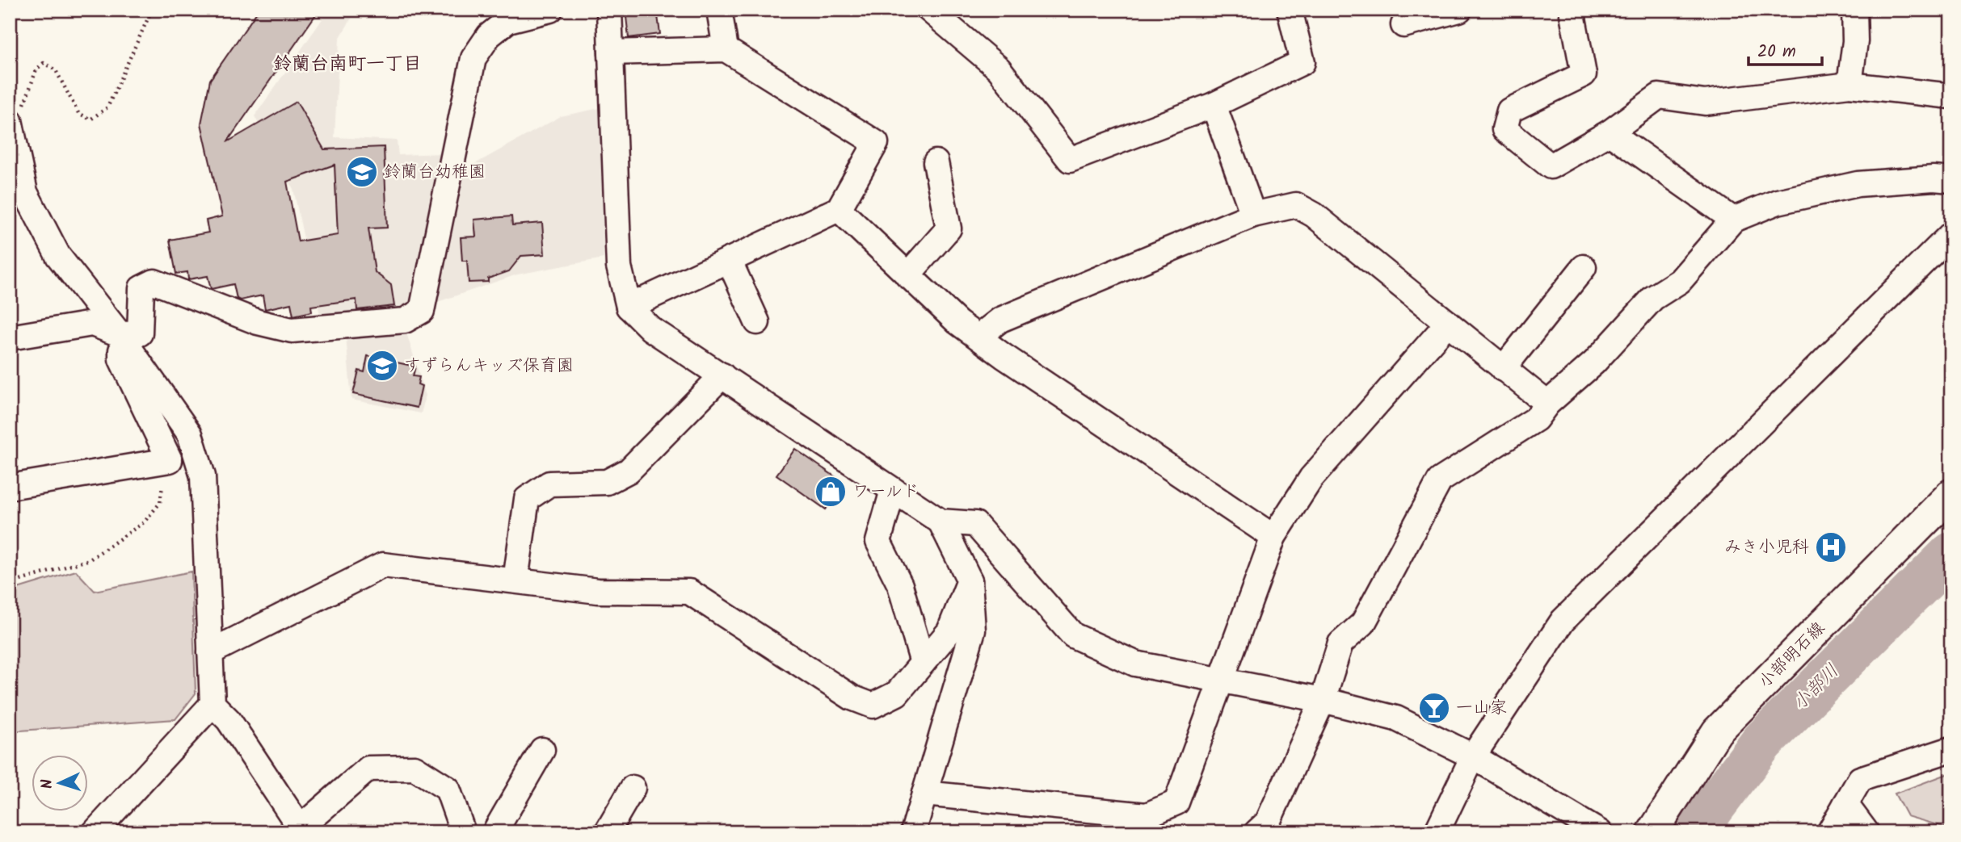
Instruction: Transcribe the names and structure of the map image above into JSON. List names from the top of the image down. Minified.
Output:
{"streets":{"main road":["小部明石線"]},"districts":["鈴蘭台南町一丁目"],"water":["小部川"],"places":{"school or university":["鈴蘭台幼稚園","すずらんキッズ保育園"],"shop":["ワールド"],"hospital":["みき小児科"],"bar":["一山家"]},"scale_bar":"20 m","north":"left"}
